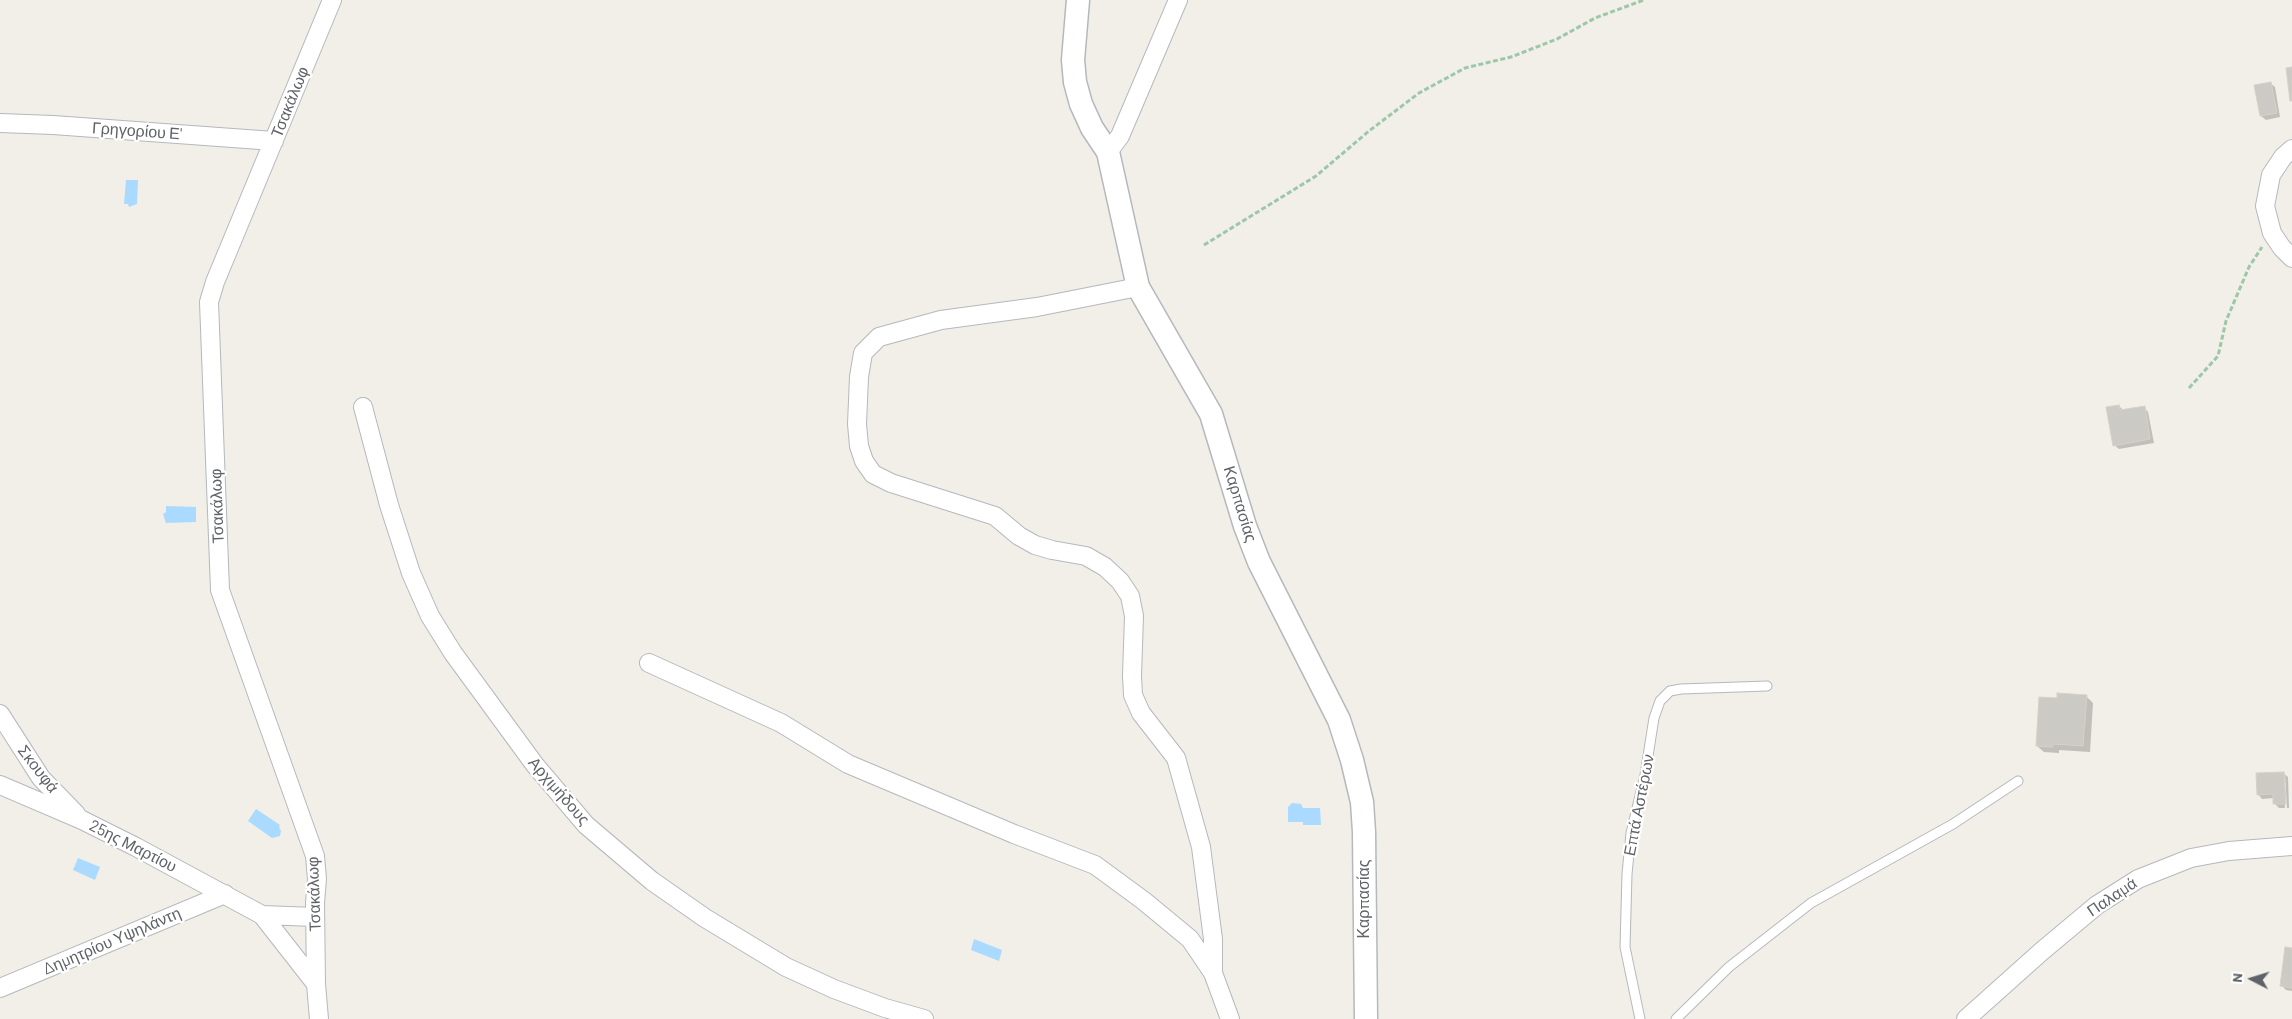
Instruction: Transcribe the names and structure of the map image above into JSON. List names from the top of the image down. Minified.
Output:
{"streets":{"street":["Τσακάλωφ","Γρηγορίου Ε'","Καρπασίας","Σκουφά","Αρχιμήδους","25ης Μαρτίου","Παλαμά","Δημητρίου Υψηλάντη"],"lane":["Επτά Αστέρων"]},"crossings":[["Τσακάλωφ","Γρηγορίου Ε'"],["Τσακάλωφ","25ης Μαρτίου"],["Σκουφά","25ης Μαρτίου"],["25ης Μαρτίου","Δημητρίου Υψηλάντη"]],"north":"left"}
